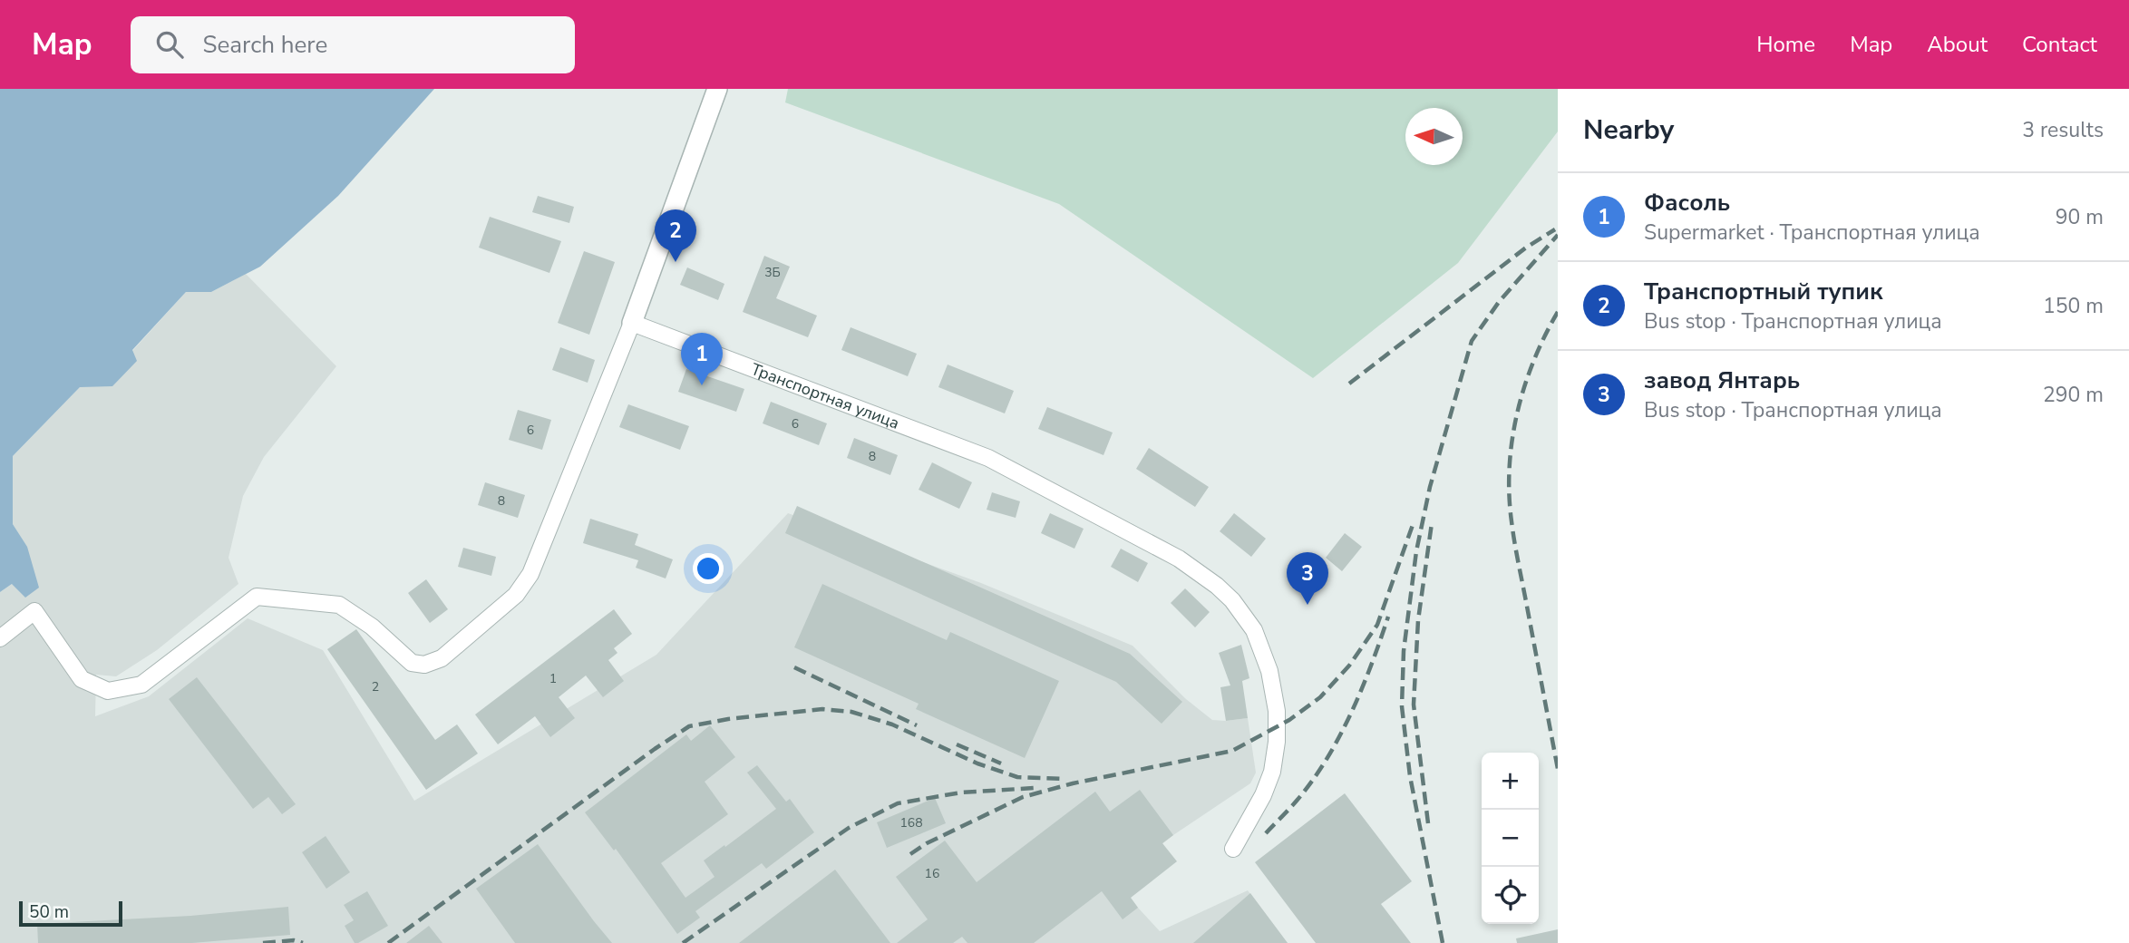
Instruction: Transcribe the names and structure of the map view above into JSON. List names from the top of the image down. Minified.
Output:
{"streets":{"street":["Транспортная улица"]},"house_numbers":["3Б","6","6","8","8","1","2","168","16"],"scale_bar":"50 m","north":"left","page":{"header":"Map","search":"Search here","nav":["Home","Map","About","Contact"],"heading":["Nearby","3 results"],"list":[{"mark":"1","name":"Фасоль","note":"Supermarket · Транспортная улица","value":"90 m"},{"mark":"2","name":"Транспортный тупик","note":"Bus stop · Транспортная улица","value":"150 m"},{"mark":"3","name":"завод Янтарь","note":"Bus stop · Транспортная улица","value":"290 m"}],"pins":["2","1","3"],"map_buttons":["+","−"],"scale":"50 m"}}
